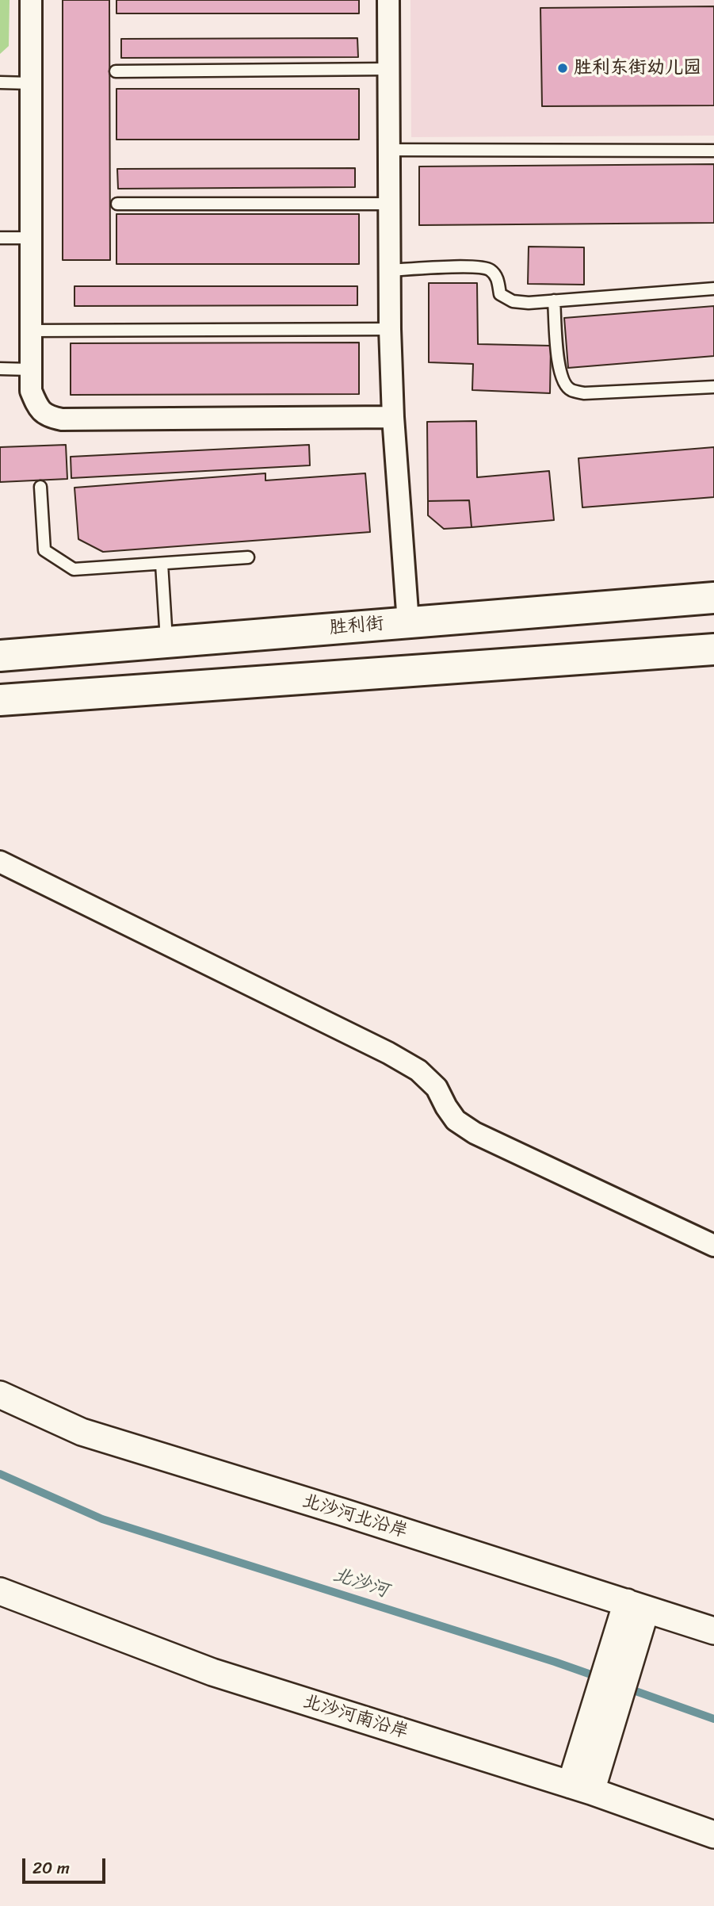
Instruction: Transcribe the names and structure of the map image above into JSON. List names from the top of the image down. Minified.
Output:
{"streets":{"main road":["胜利街"],"street":["北沙河北沿岸","北沙河南沿岸"]},"water":["北沙河"],"places":["胜利东街幼儿园"],"scale_bar":"20 m"}
